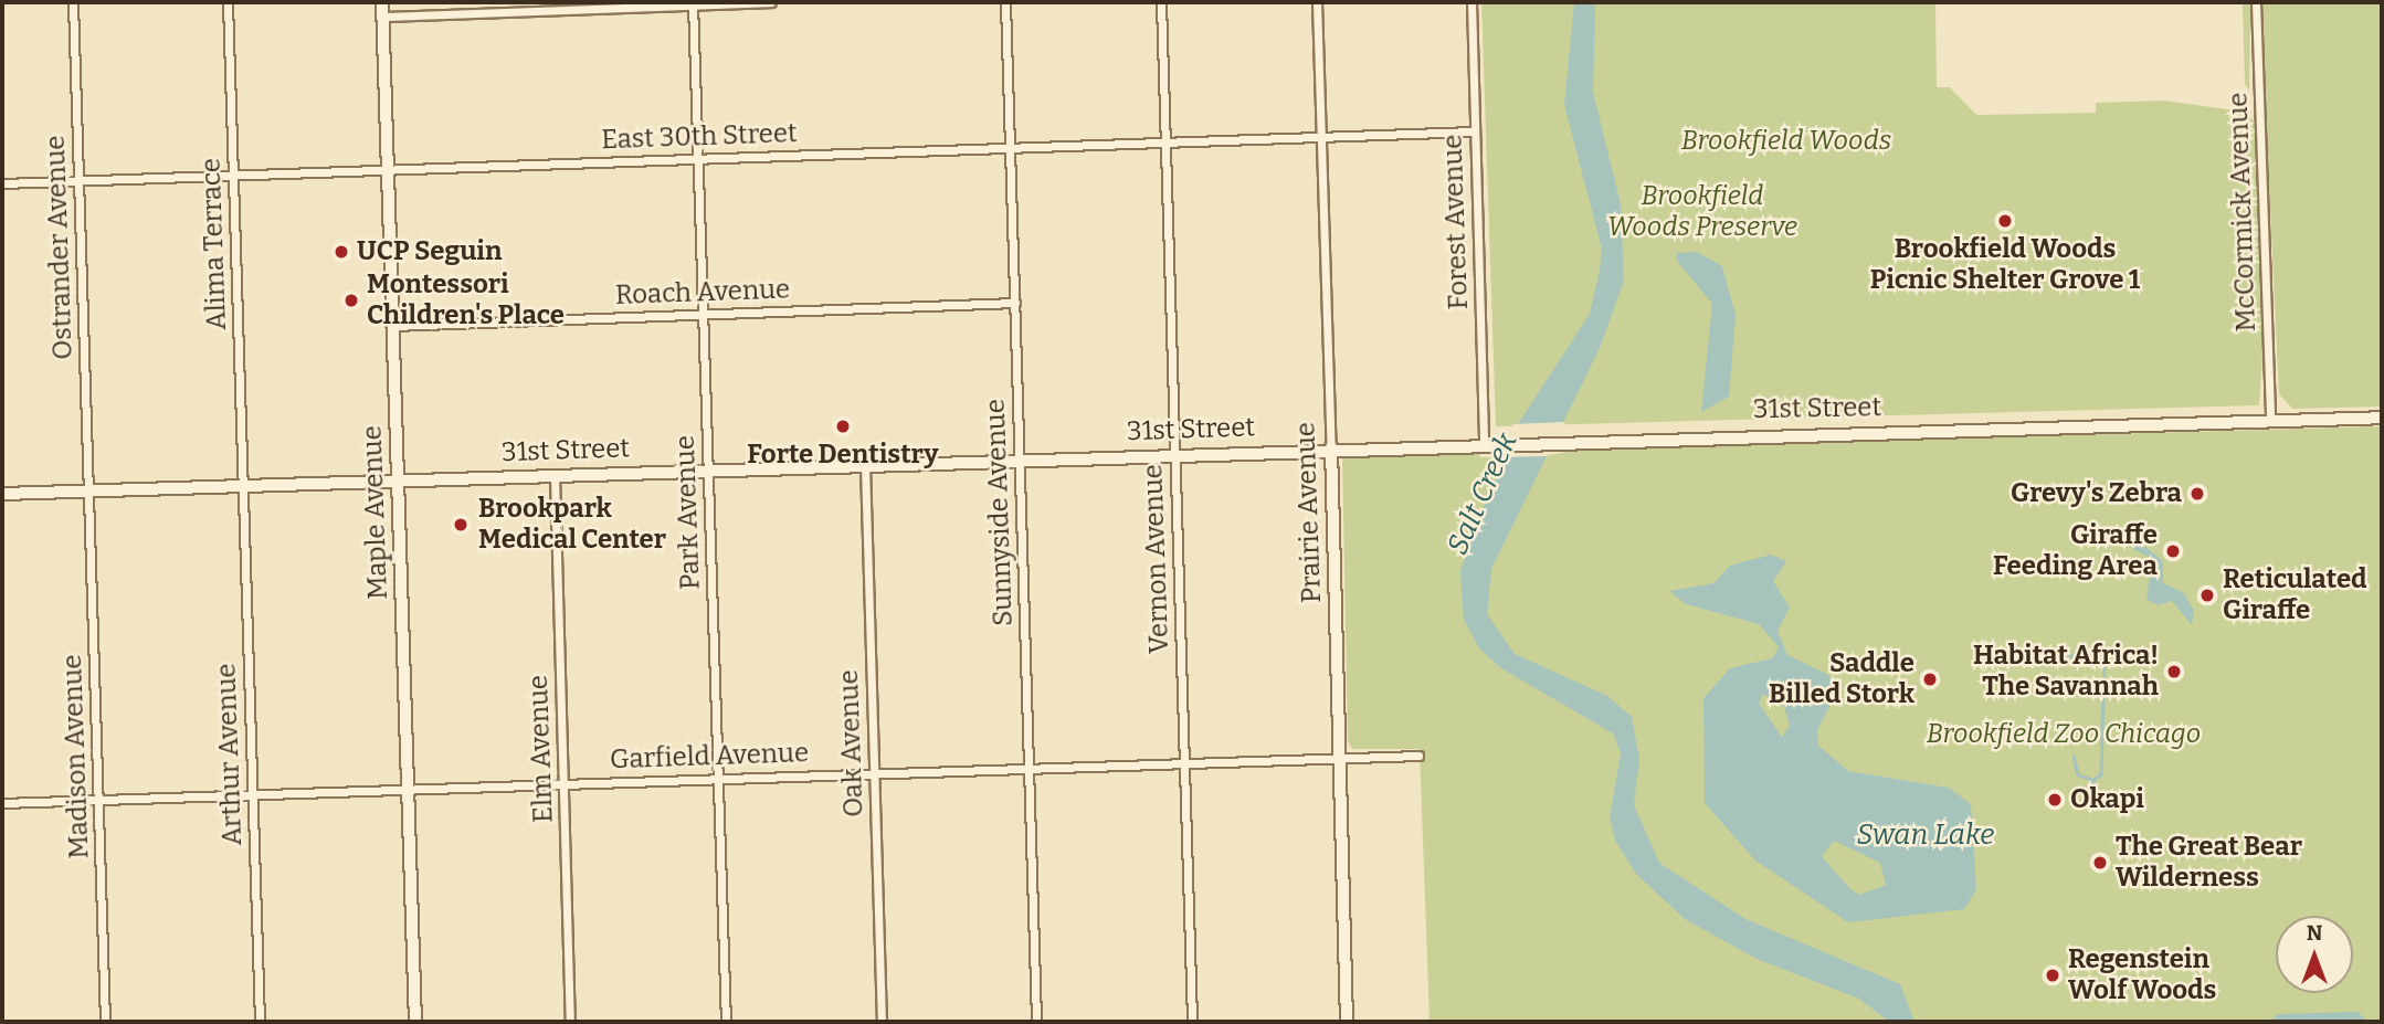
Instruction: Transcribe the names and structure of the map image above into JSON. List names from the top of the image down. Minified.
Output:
{"streets":{"main road":["31st Street"],"street":["East 30th Street","McCormick Avenue","Forest Avenue","Alima Terrace","Ostrander Avenue","Roach Avenue","Maple Avenue","Park Avenue","Sunnyside Avenue","Prairie Avenue","Vernon Avenue","Oak Avenue","Elm Avenue","Arthur Avenue","Madison Avenue","Garfield Avenue"]},"crossings":[["East 30th Street","Forest Avenue"],["East 30th Street","Alima Terrace"],["East 30th Street","Ostrander Avenue"],["East 30th Street","Maple Avenue"],["East 30th Street","Park Avenue"],["East 30th Street","Sunnyside Avenue"],["East 30th Street","Prairie Avenue"],["East 30th Street","Vernon Avenue"],["McCormick Avenue","31st Street"],["Forest Avenue","31st Street"],["Alima Terrace","31st Street"],["Alima Terrace","Arthur Avenue"],["Ostrander Avenue","31st Street"],["Ostrander Avenue","Madison Avenue"],["Roach Avenue","Maple Avenue"],["Roach Avenue","Park Avenue"],["Roach Avenue","Sunnyside Avenue"],["31st Street","Maple Avenue"],["31st Street","Park Avenue"],["31st Street","Sunnyside Avenue"],["31st Street","Prairie Avenue"],["31st Street","Vernon Avenue"],["31st Street","Oak Avenue"],["31st Street","Elm Avenue"],["31st Street","Arthur Avenue"],["31st Street","Madison Avenue"],["Maple Avenue","Garfield Avenue"],["Park Avenue","Garfield Avenue"],["Sunnyside Avenue","Garfield Avenue"],["Prairie Avenue","Garfield Avenue"],["Vernon Avenue","Garfield Avenue"],["Oak Avenue","Garfield Avenue"],["Elm Avenue","Garfield Avenue"],["Arthur Avenue","Garfield Avenue"],["Madison Avenue","Garfield Avenue"]],"water":["Salt Creek","Swan Lake"],"parks":["Brookfield Woods","Brookfield Woods Preserve","Brookfield Zoo Chicago"],"places":["Brookfield Woods Picnic Shelter Grove 1","UCP Seguin","Montessori Children's Place","Forte Dentistry","Grevy's Zebra","Brookpark Medical Center","Giraffe Feeding Area","Reticulated Giraffe","Habitat Africa! The Savannah","Saddle Billed Stork","Okapi","The Great Bear Wilderness","Regenstein Wolf Woods"],"north":"top"}
